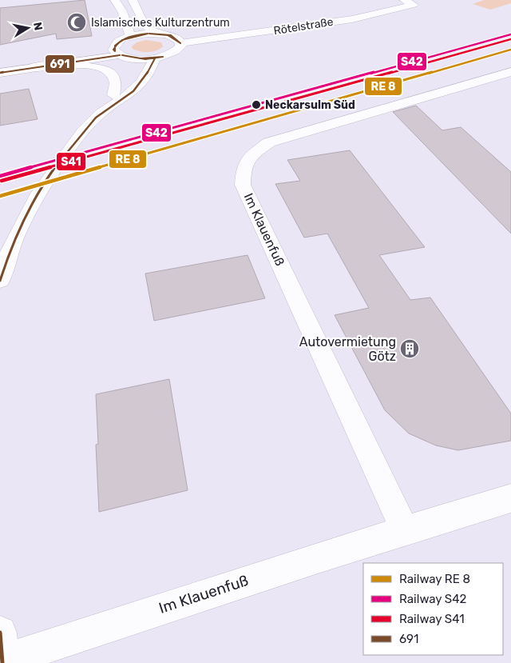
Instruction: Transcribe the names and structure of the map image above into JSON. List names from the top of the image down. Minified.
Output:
{"streets":{"street":["Rötelstraße","Im Klauenfuß"]},"places":{"mosque":["Islamisches Kulturzentrum"],"other":["Neckarsulm Süd"],"building":["Autovermietung Götz"]},"lines":["transit line 691","rail line S42","rail line S41"],"legend":["Railway RE 8","Railway S42","Railway S41","691"],"north":"right"}
